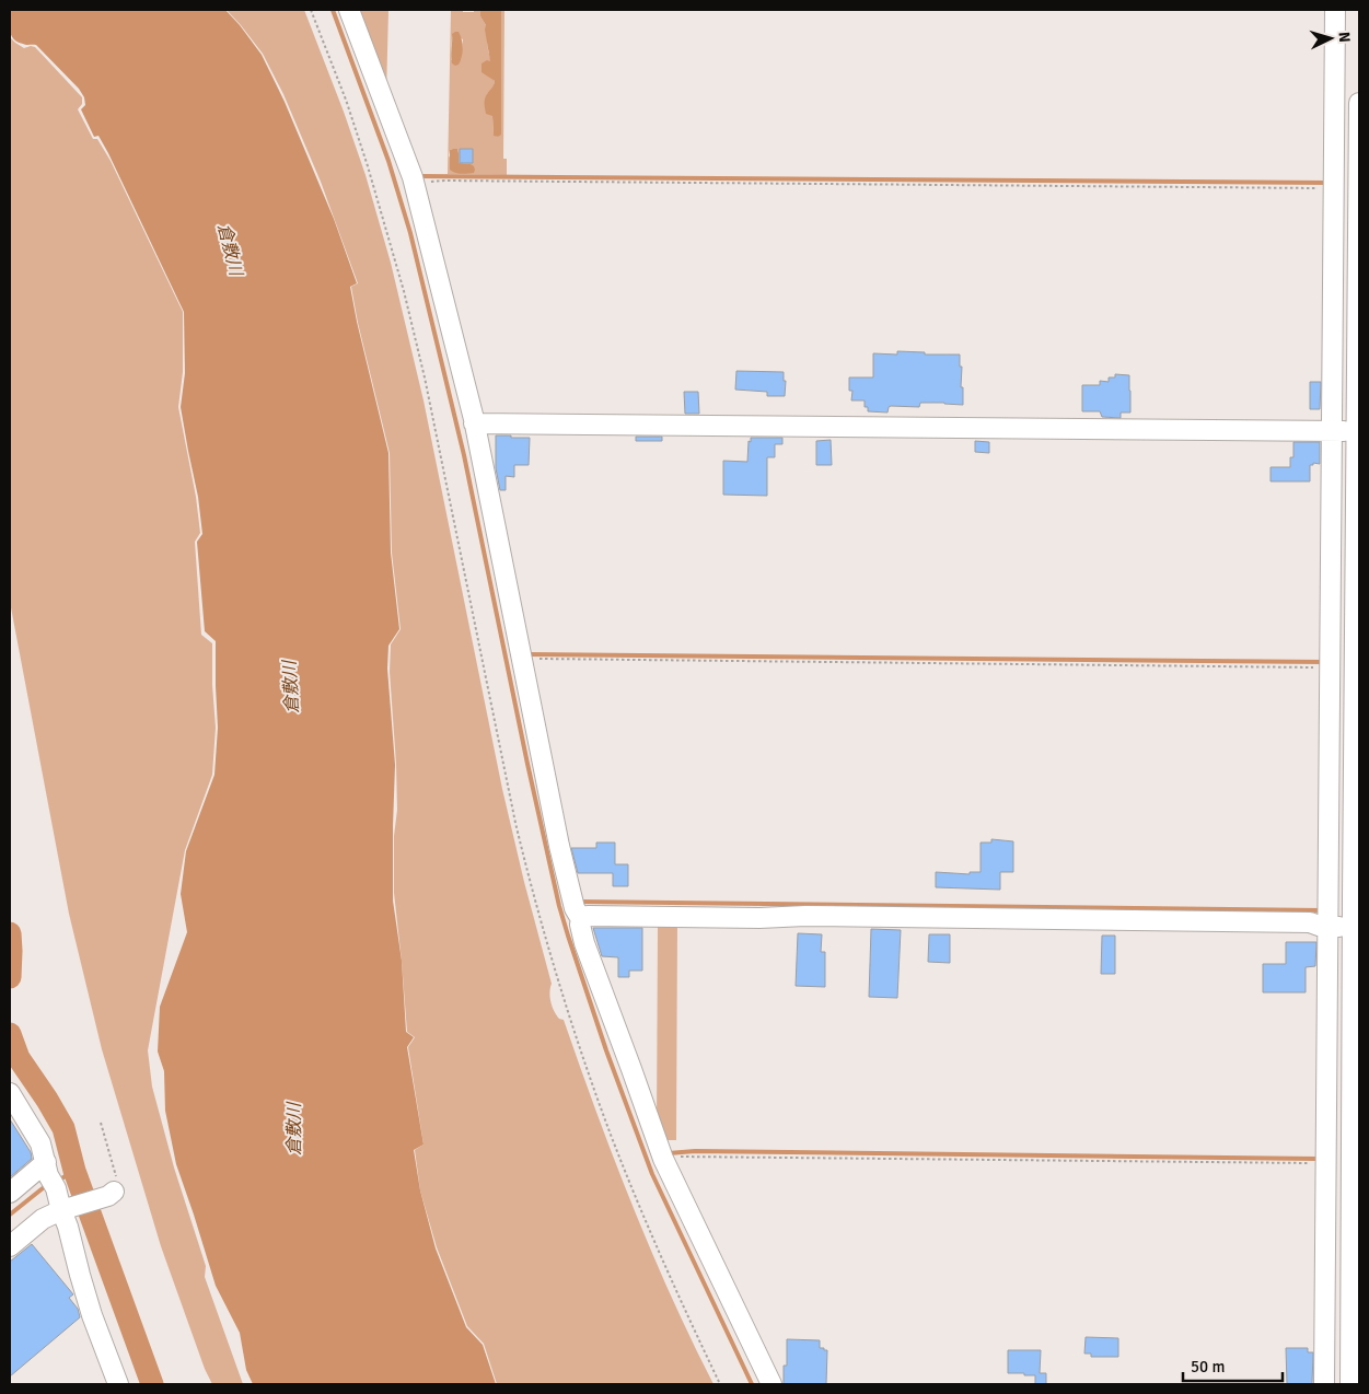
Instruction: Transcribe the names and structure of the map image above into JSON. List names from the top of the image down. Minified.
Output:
{"water":["倉敷川"],"scale_bar":"50 m","north":"right"}
